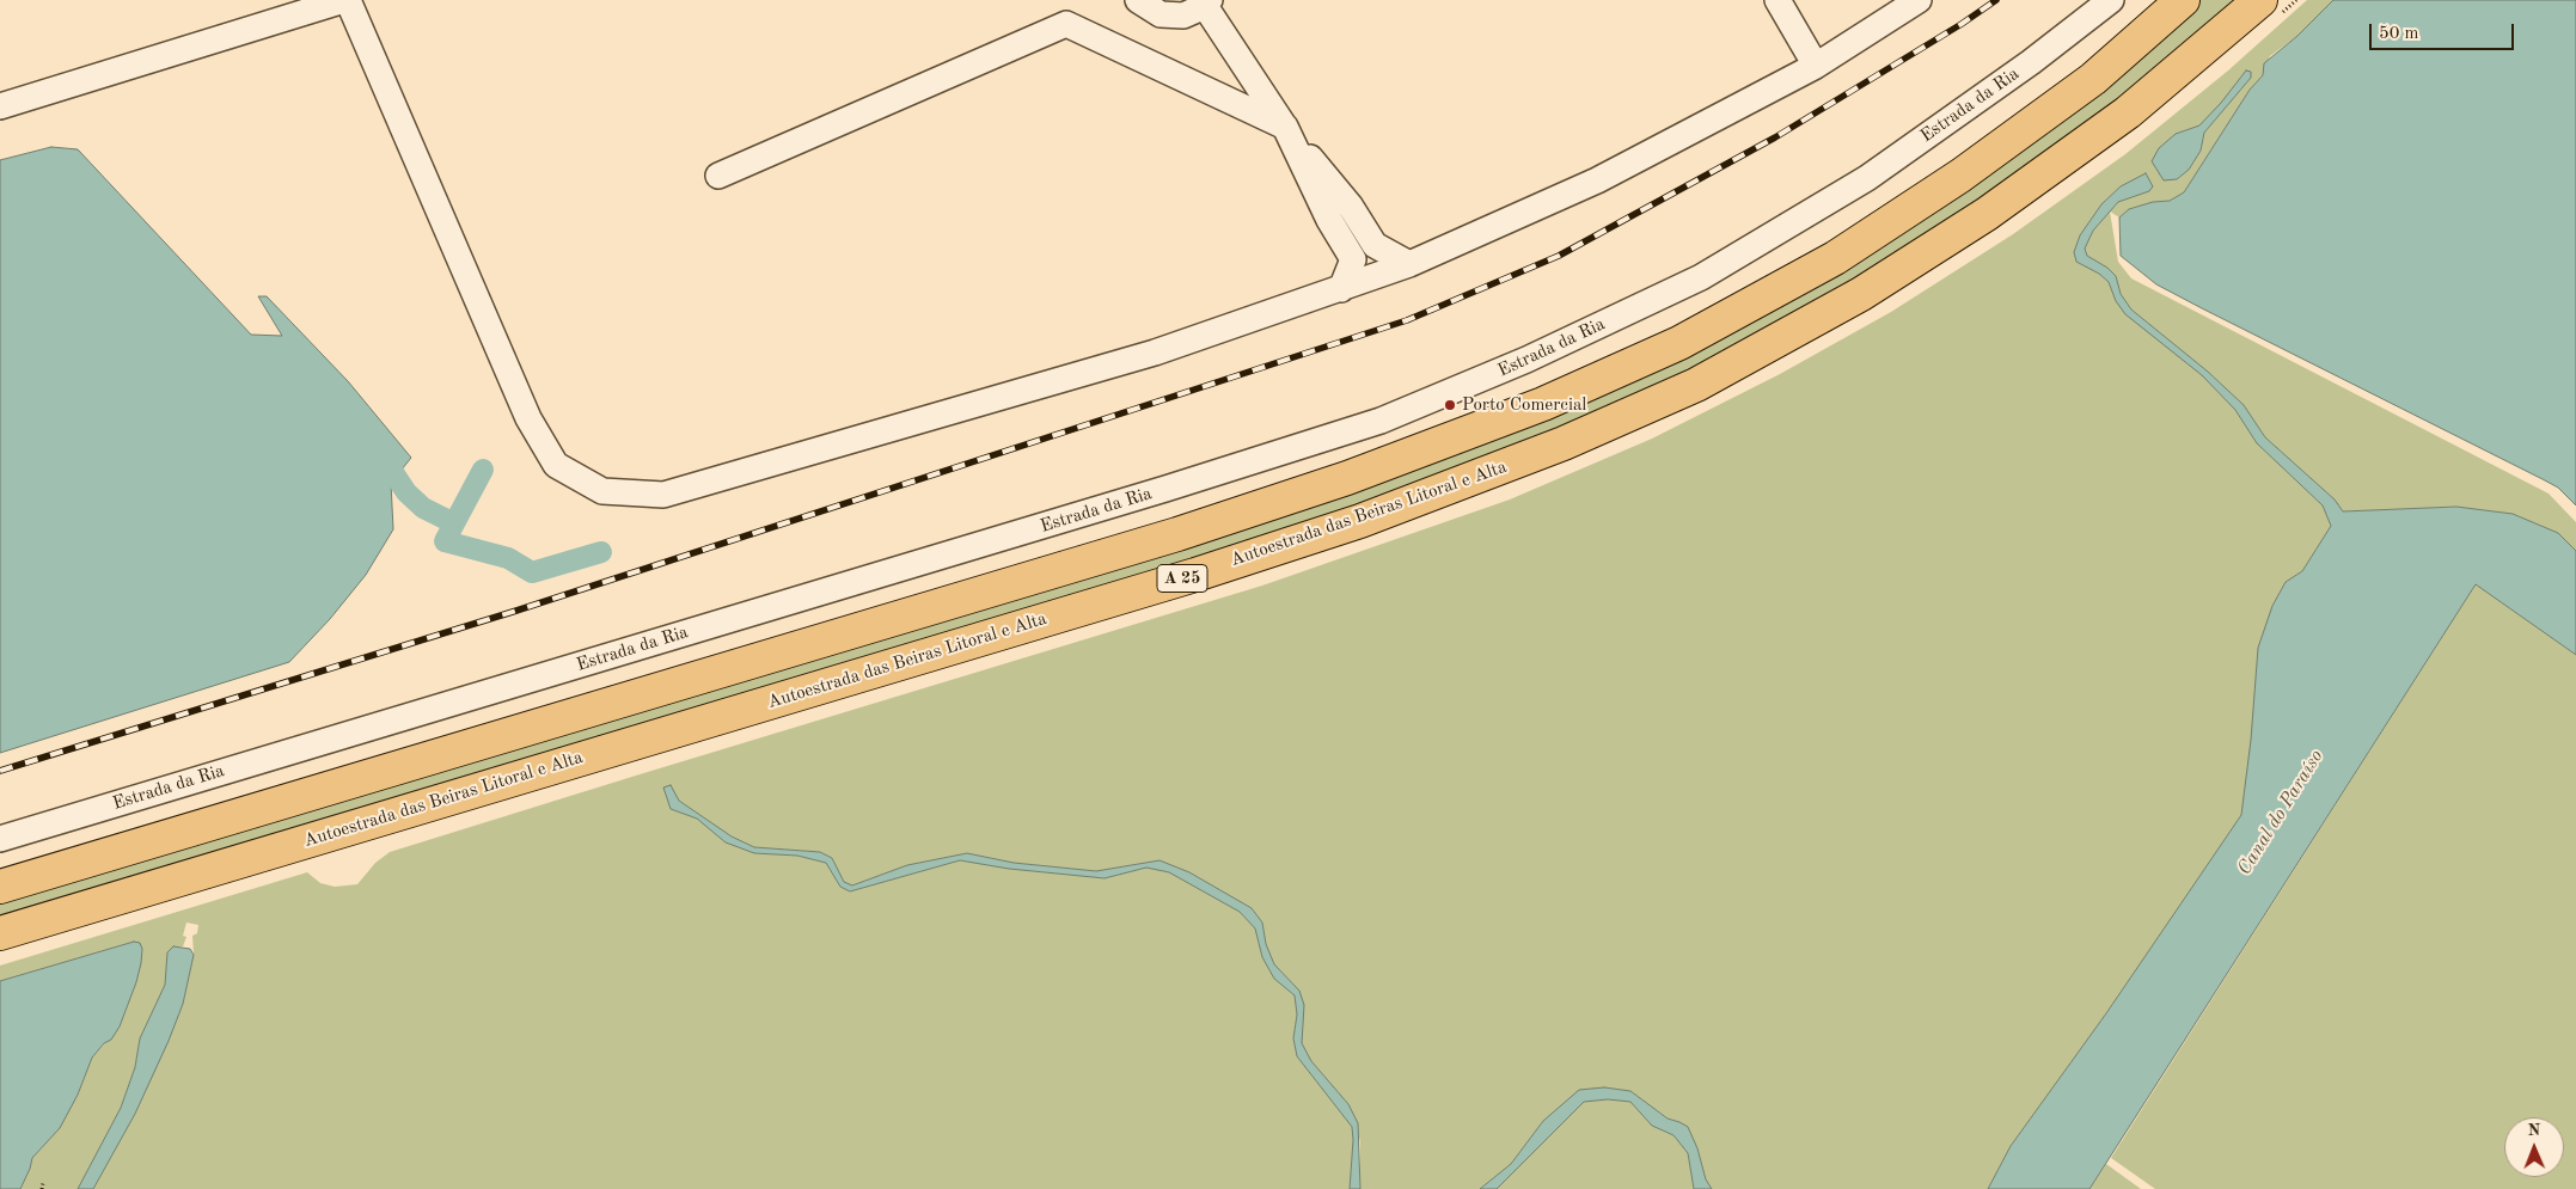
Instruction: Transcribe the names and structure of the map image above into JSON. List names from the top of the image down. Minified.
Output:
{"streets":{"highway":["Autoestrada das Beiras Litoral e Alta","A 25"],"street":["Estrada da Ria"]},"water":["Canal do Paraíso"],"places":["Porto Comercial"],"scale_bar":"50 m","north":"top"}
